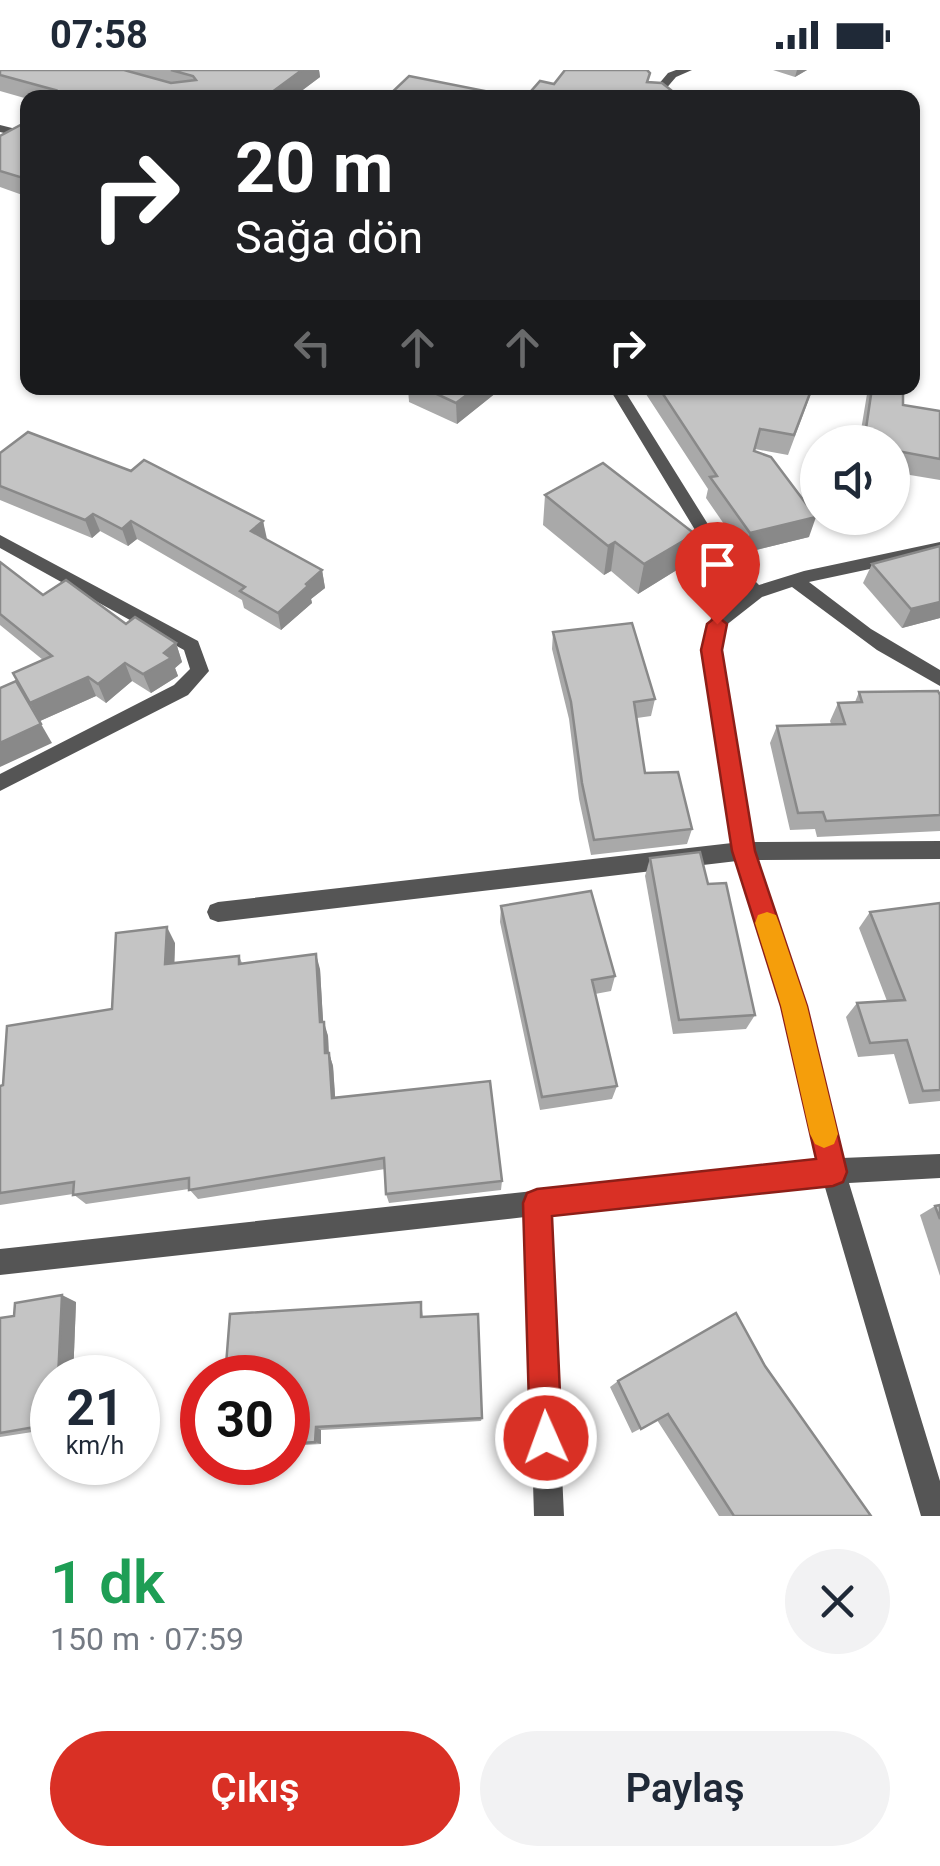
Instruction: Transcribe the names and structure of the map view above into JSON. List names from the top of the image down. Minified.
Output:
{"page":{"status":"07:58","turn":["20 m","Sağa dön"],"speed":"21 km/h","limit":"30","heading":["1 dk","150 m · 07:59"],"buttons":["Çıkış","Paylaş"]}}
